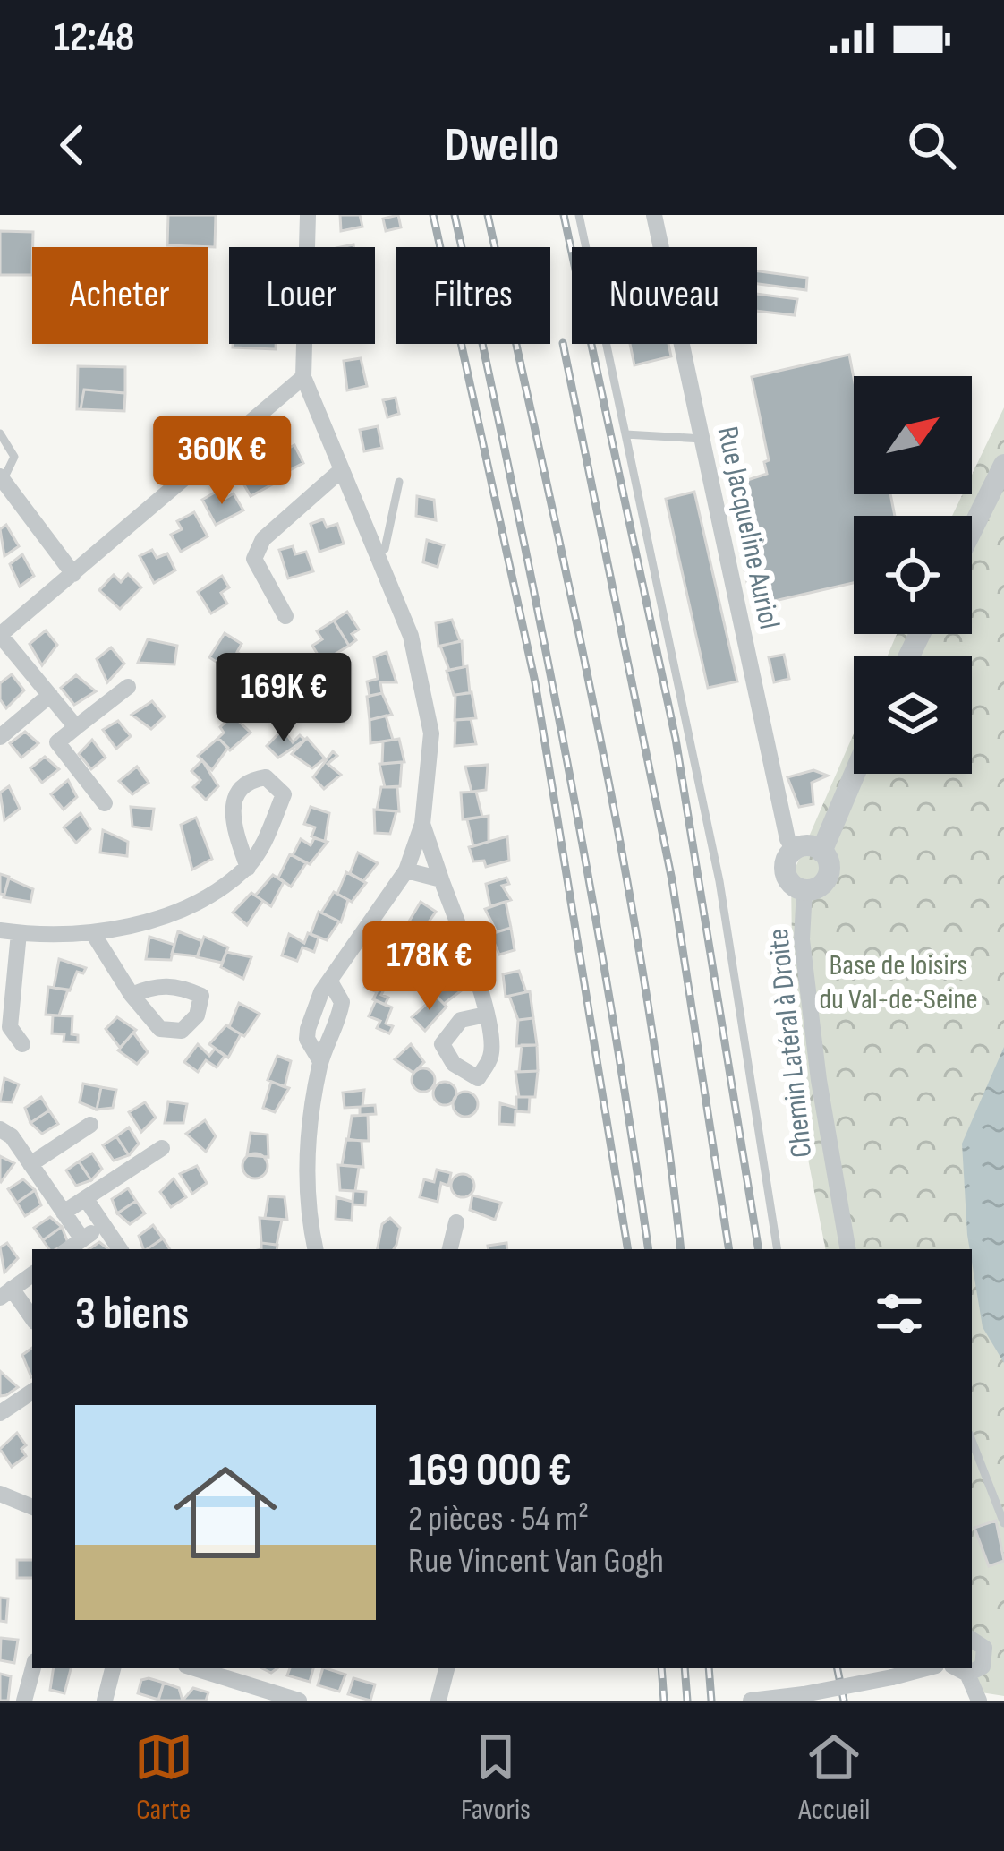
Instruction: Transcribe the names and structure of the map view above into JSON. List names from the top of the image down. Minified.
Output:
{"streets":{"street":["Rue Jacqueline Auriol","Chemin Latéral à Droite"]},"crossings":[["Rue Jacqueline Auriol","Chemin Latéral à Droite"]],"parks":["Base de loisirs du Val-de-Seine"],"north":"top right","page":{"status":"12:48","header":"Dwello","chip":["Acheter","Louer","Filtres","Nouveau"],"price":["360K €","169K €","178K €"],"heading":"3 biens","list":[{"name":"169 000 €","note":"2 pièces · 54 m² · Rue Vincent Van Gogh"}],"tabs":["Carte","Favoris","Accueil"]}}
